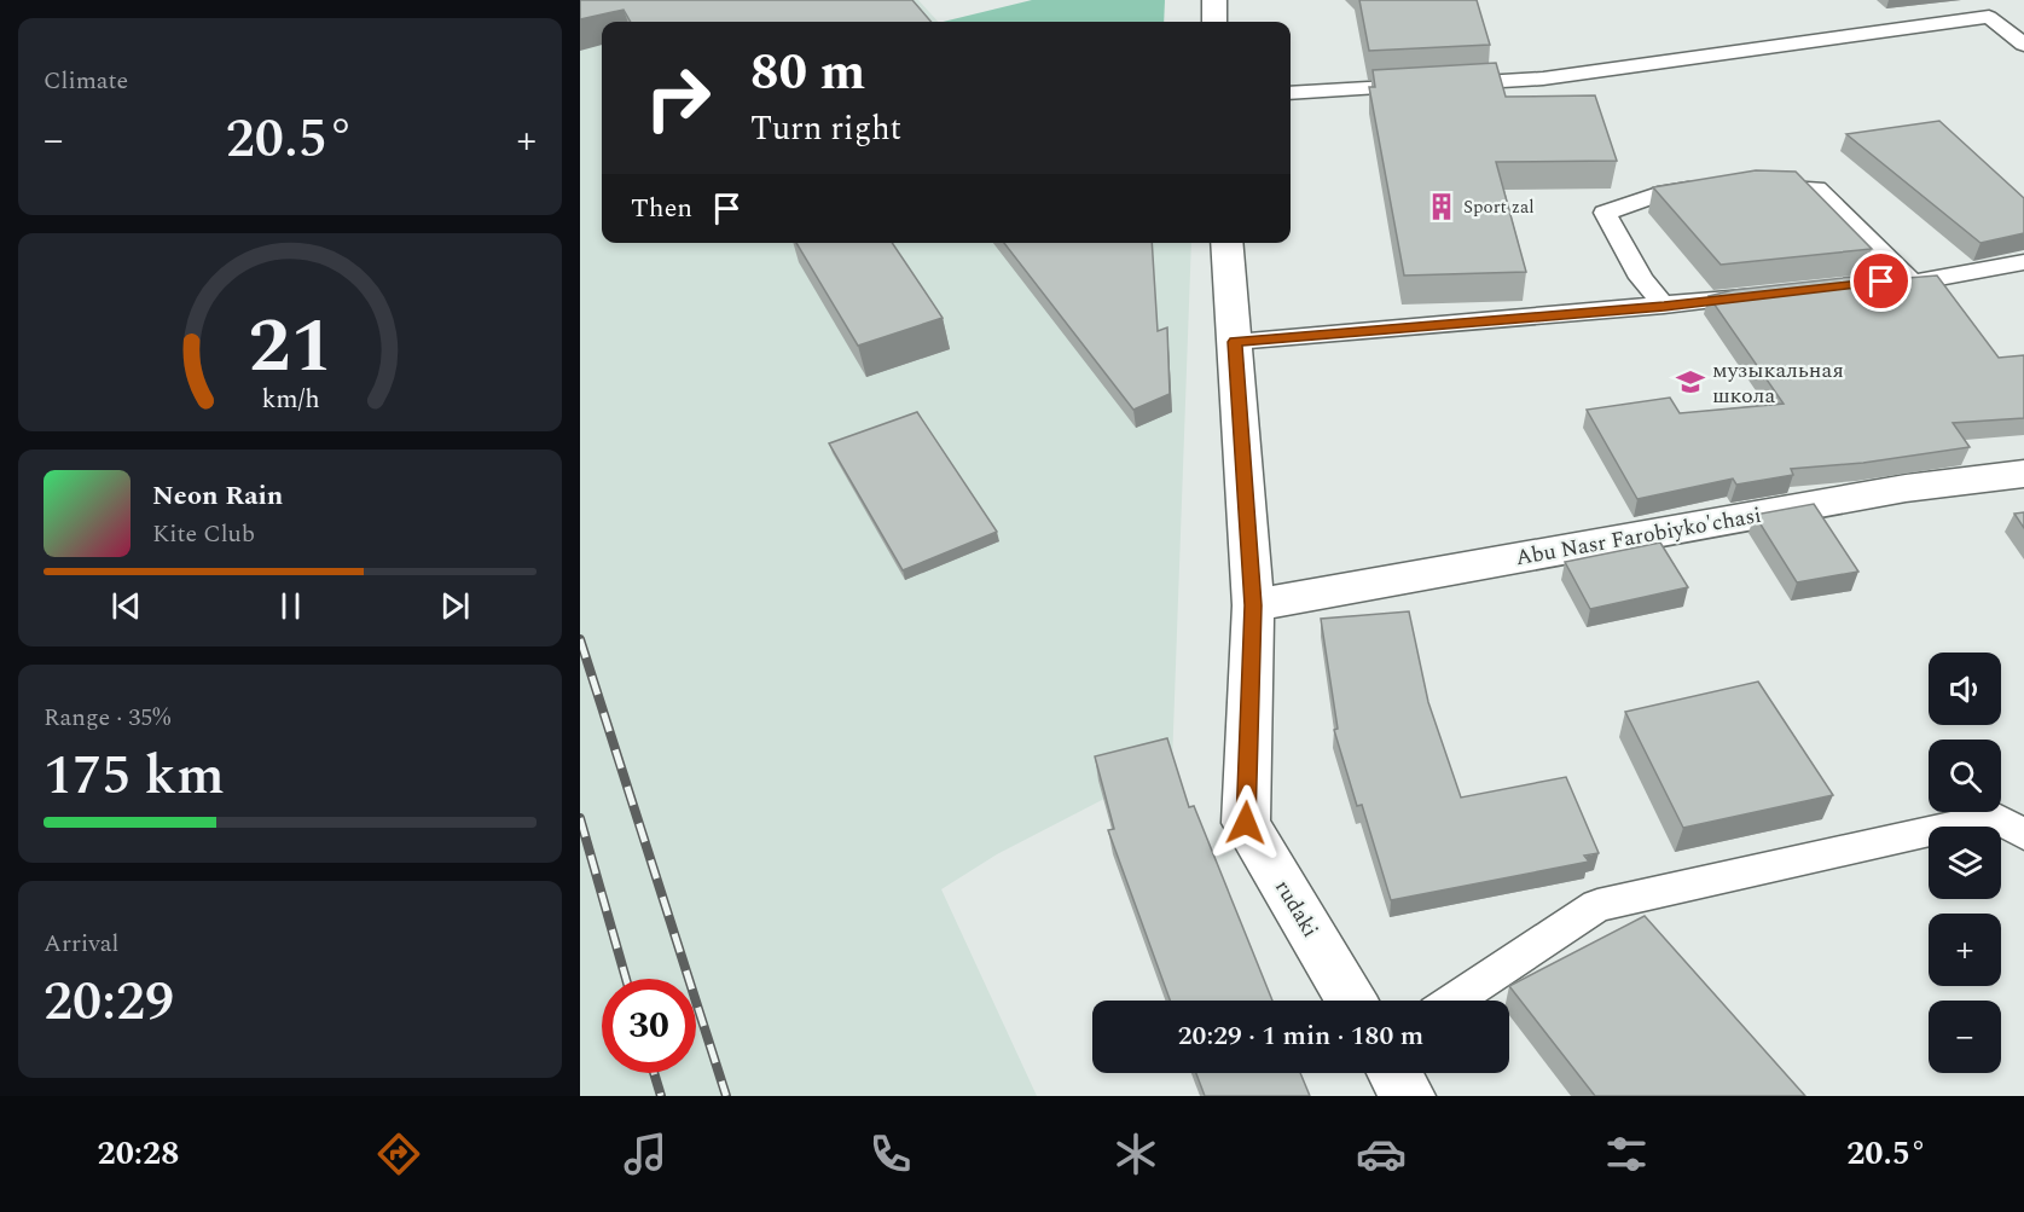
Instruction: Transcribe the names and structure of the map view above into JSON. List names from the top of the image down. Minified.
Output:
{"streets":{"street":["Abu Nasr Farobiyko'chasi","rudaki"]},"crossings":[["Abu Nasr Farobiyko'chasi","rudaki"]],"places":{"building":["Sport zal"],"school or university":["музыкальная школа"]},"page":{"tile":["Climate",["Range · 35%","175 km"],["Arrival","20:29"]],"turn":["80 m","Turn right"],"heat":["−","20.5°","+"],"then":"Then","song":["Neon Rain","Kite Club"],"map_buttons":["+","−"],"limit":"30","trip":"20:29 · 1 min · 180 m","tabs":["20:28","20.5°"],"gauge":["21","km/h"]}}
